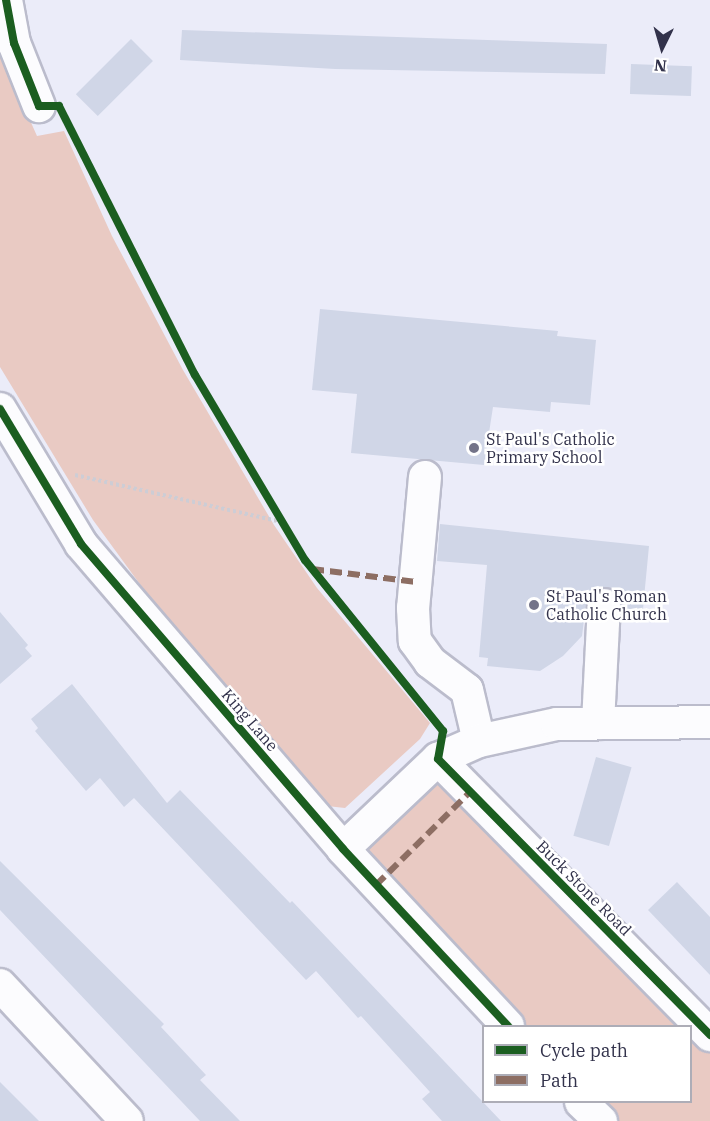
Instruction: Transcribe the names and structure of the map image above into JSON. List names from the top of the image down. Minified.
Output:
{"streets":{"street":["King Lane","Buck Stone Road"]},"places":["St Paul's Catholic Primary School","St Paul's Roman Catholic Church"],"legend":["Cycle path","Path"],"north":"bottom"}
